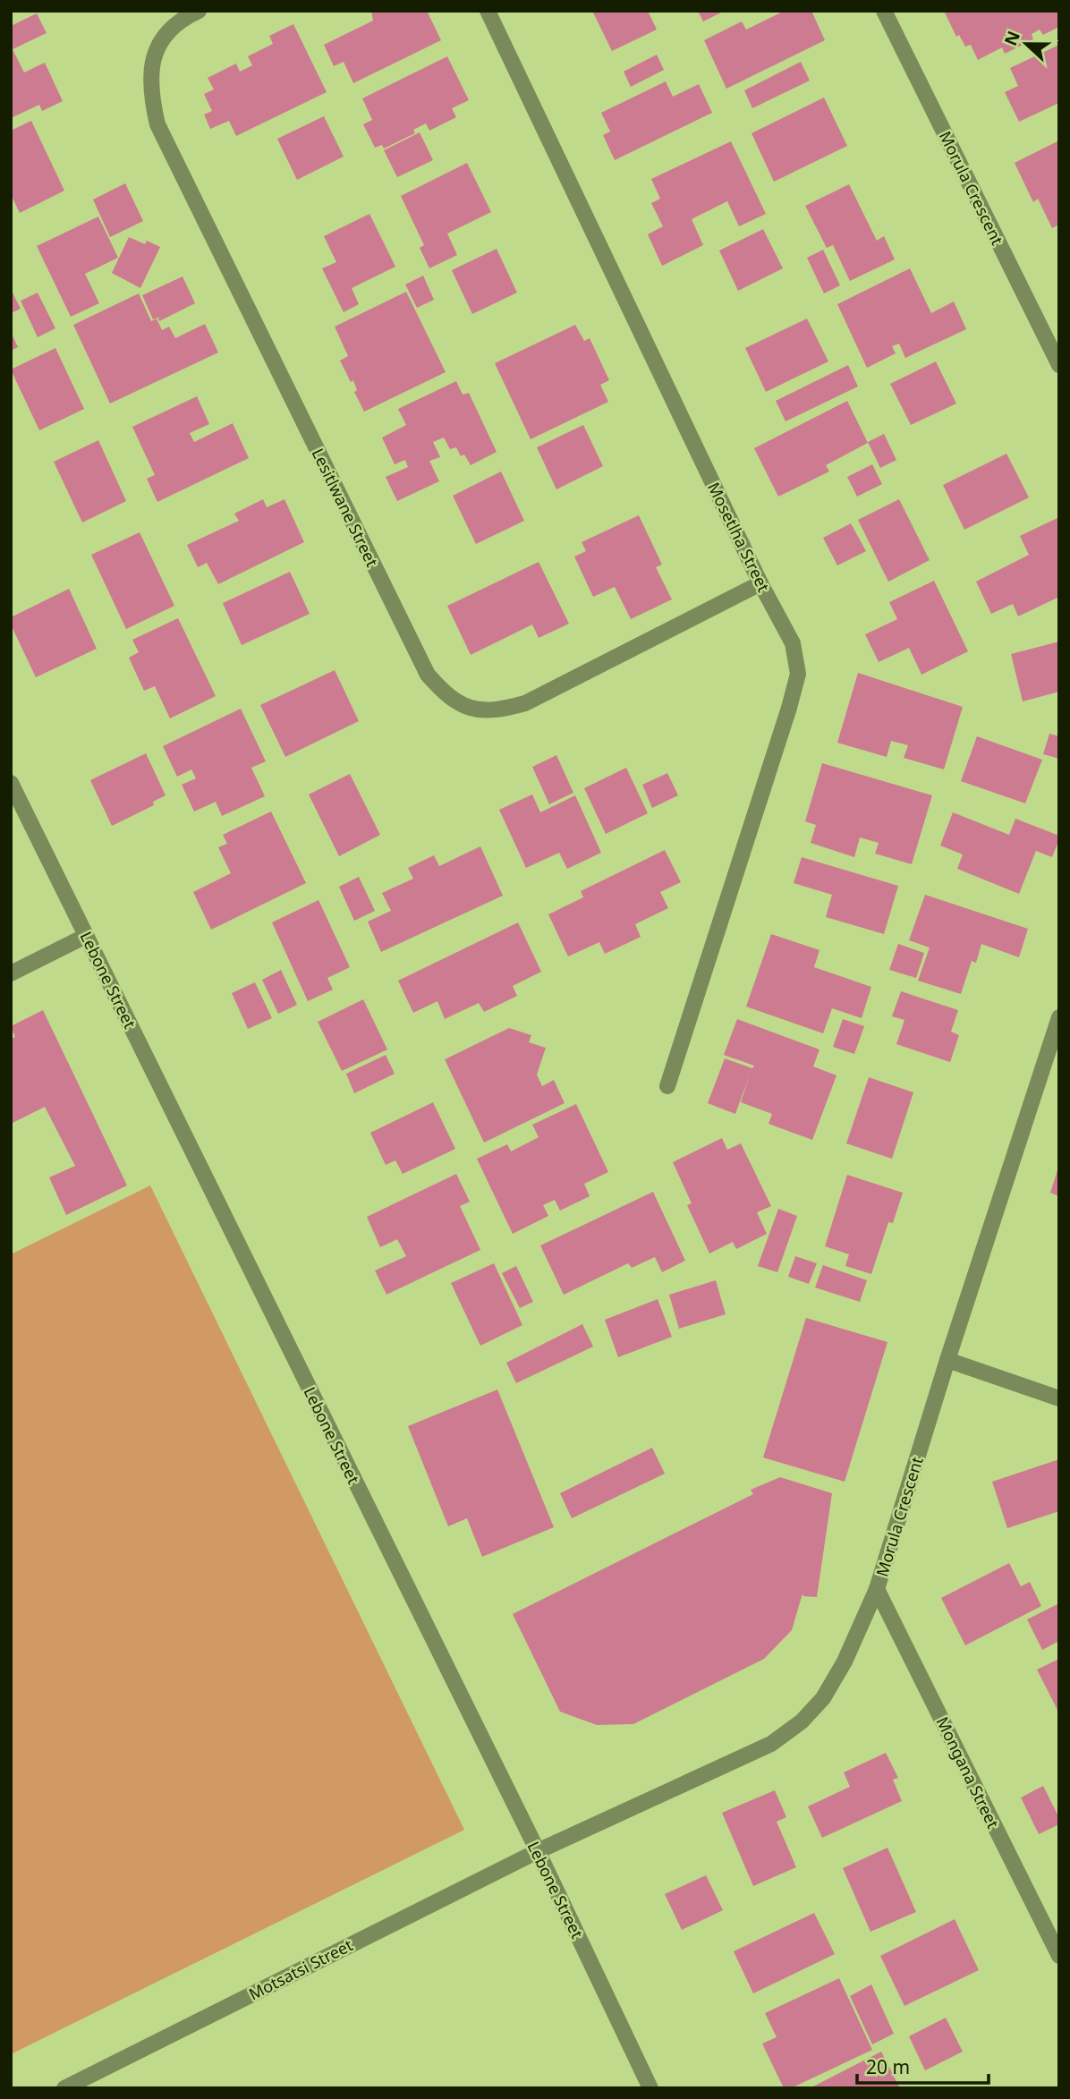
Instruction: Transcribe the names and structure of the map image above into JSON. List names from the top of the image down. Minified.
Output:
{"streets":{"street":["Morula Crescent","Lesitlwane Street","Mosetlha Street","Lebone Street","Mongana Street","Motsatsi Street"]},"crossings":[["Morula Crescent","Lebone Street"],["Morula Crescent","Mongana Street"],["Morula Crescent","Motsatsi Street"],["Lesitlwane Street","Mosetlha Street"],["Lebone Street","Motsatsi Street"]],"scale_bar":"20 m","north":"left"}
